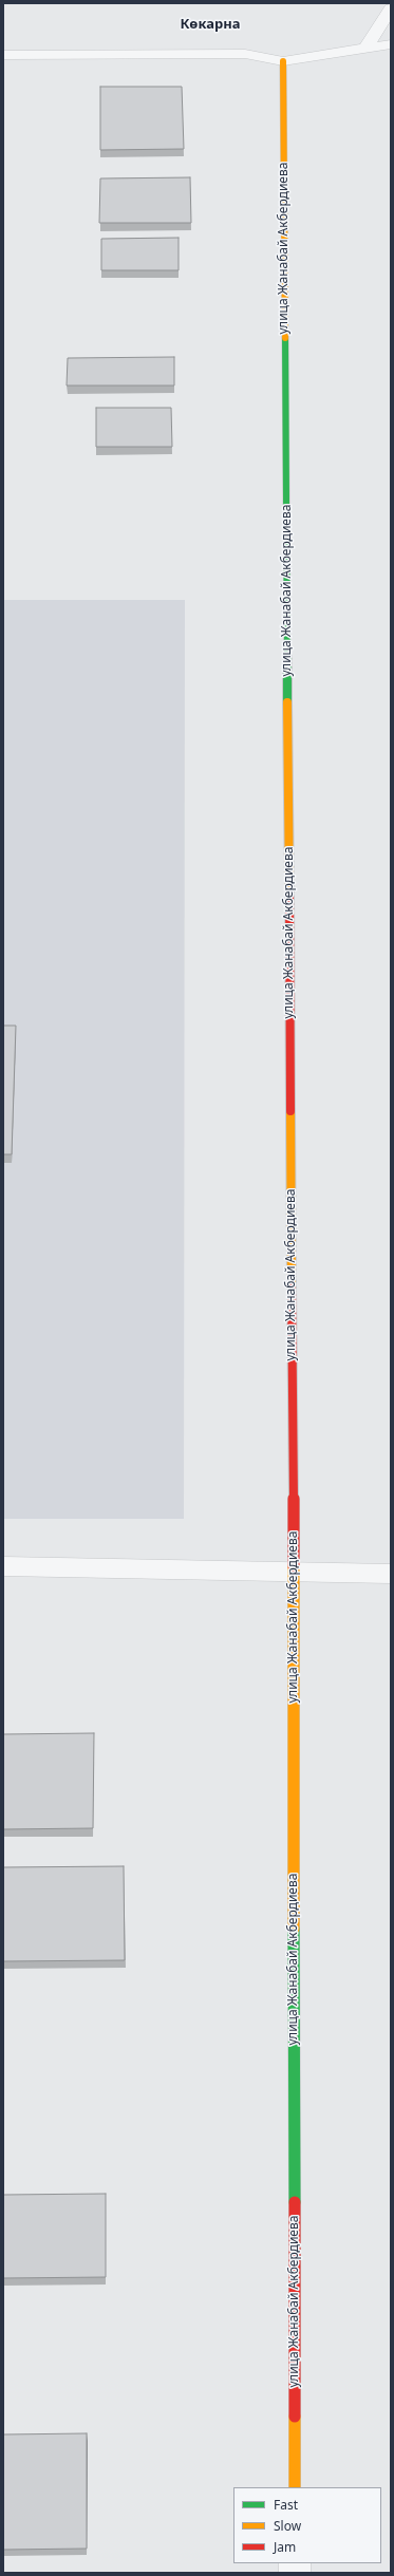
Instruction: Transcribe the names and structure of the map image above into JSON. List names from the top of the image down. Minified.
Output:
{"streets":{"street":["улица Жанабай Акбердиева"]},"districts":["Көкарна"],"legend":["Fast","Slow","Jam"]}
